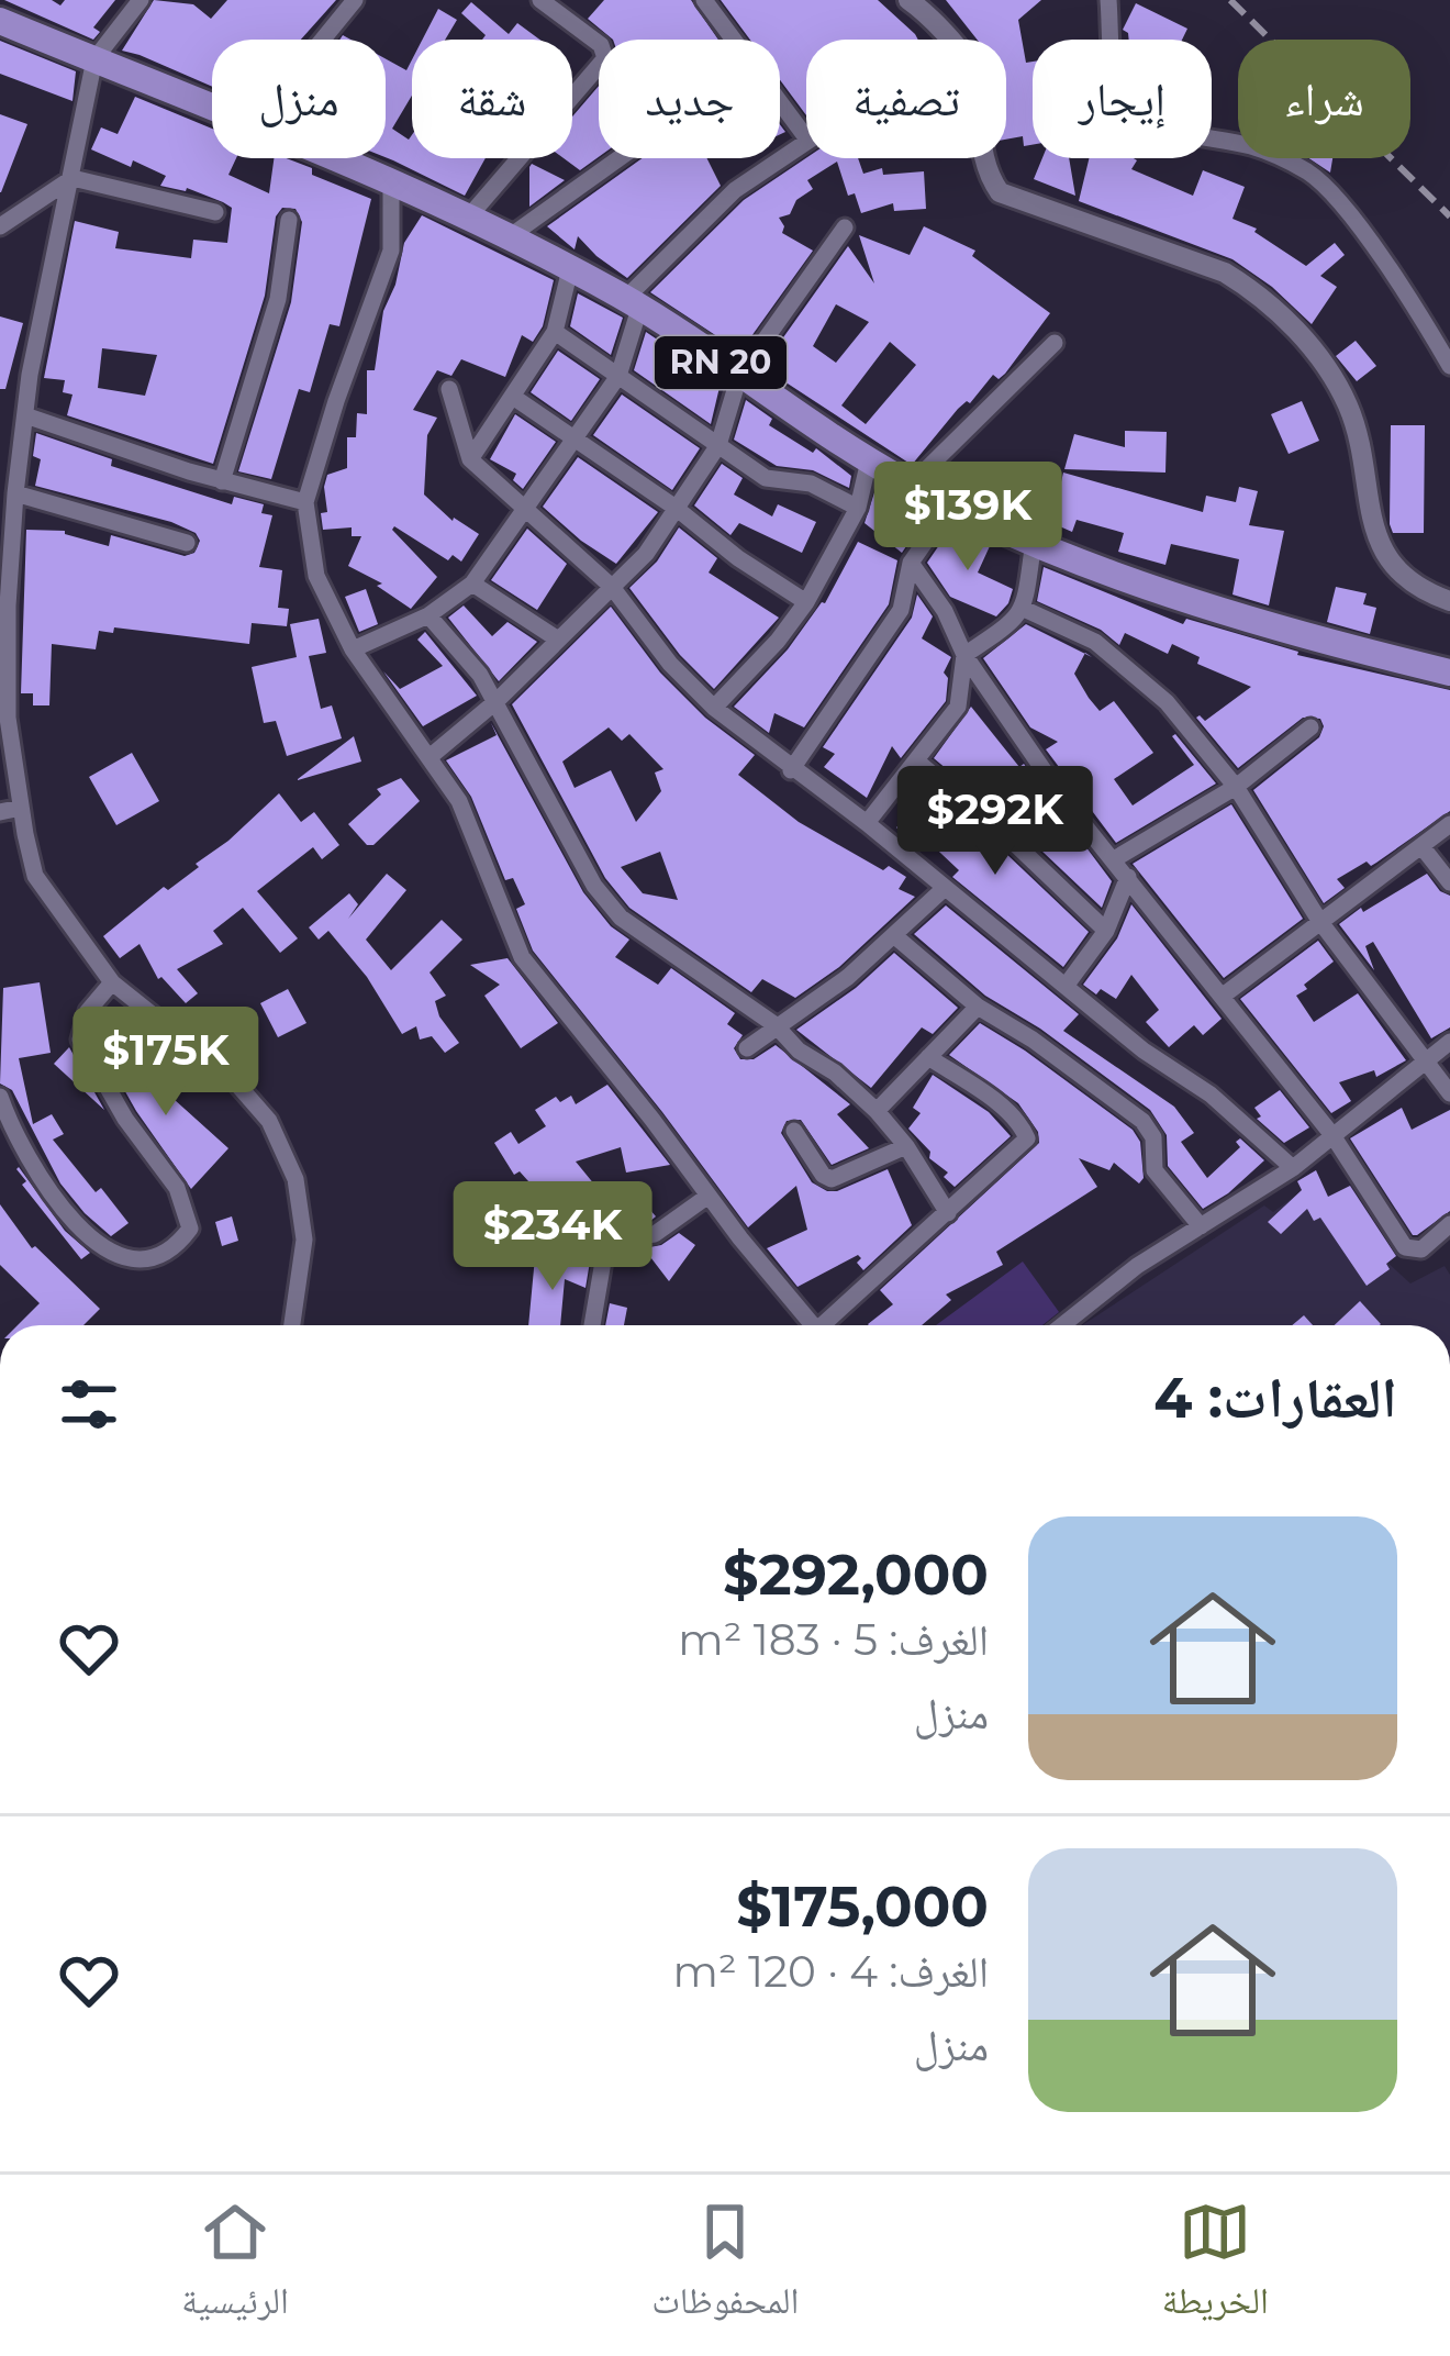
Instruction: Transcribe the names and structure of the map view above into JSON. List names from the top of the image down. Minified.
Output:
{"streets":{"main road":["RN 20"]},"page":{"chip":["شراء","إيجار","تصفية","جديد","شقة","منزل"],"price":["$139K","$292K","$175K","$234K"],"heading":"العقارات: 4","list":[{"name":"$292,000","note":"الغرف: 5 · 183 m² · منزل"},{"name":"$175,000","note":"الغرف: 4 · 120 m² · منزل"}],"tabs":["الخريطة","المحفوظات","الرئيسية"]}}
